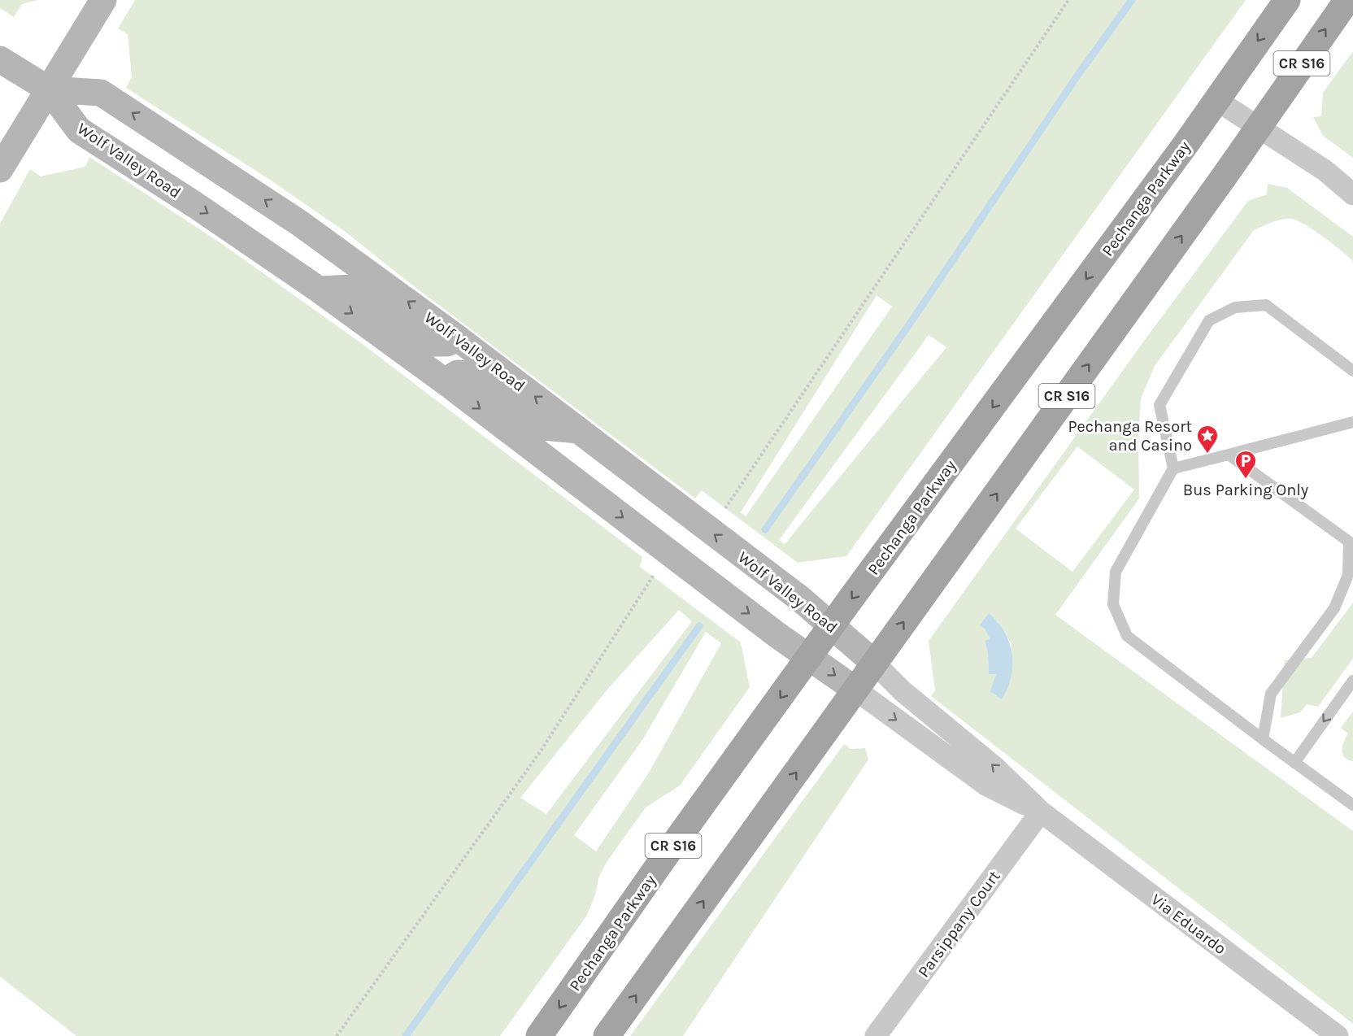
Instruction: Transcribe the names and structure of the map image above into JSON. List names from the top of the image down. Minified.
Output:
{"streets":{"main road":["CR S16","Wolf Valley Road","Pechanga Parkway"],"street":["Parsippany Court","Via Eduardo"]},"crossings":[["CR S16","Wolf Valley Road"],["CR S16","Via Eduardo"],["Wolf Valley Road","Pechanga Parkway"],["Wolf Valley Road","Via Eduardo"],["Parsippany Court","Via Eduardo"]],"places":{"place":["Pechanga Resort and Casino"],"parking":["Bus Parking Only"]}}
